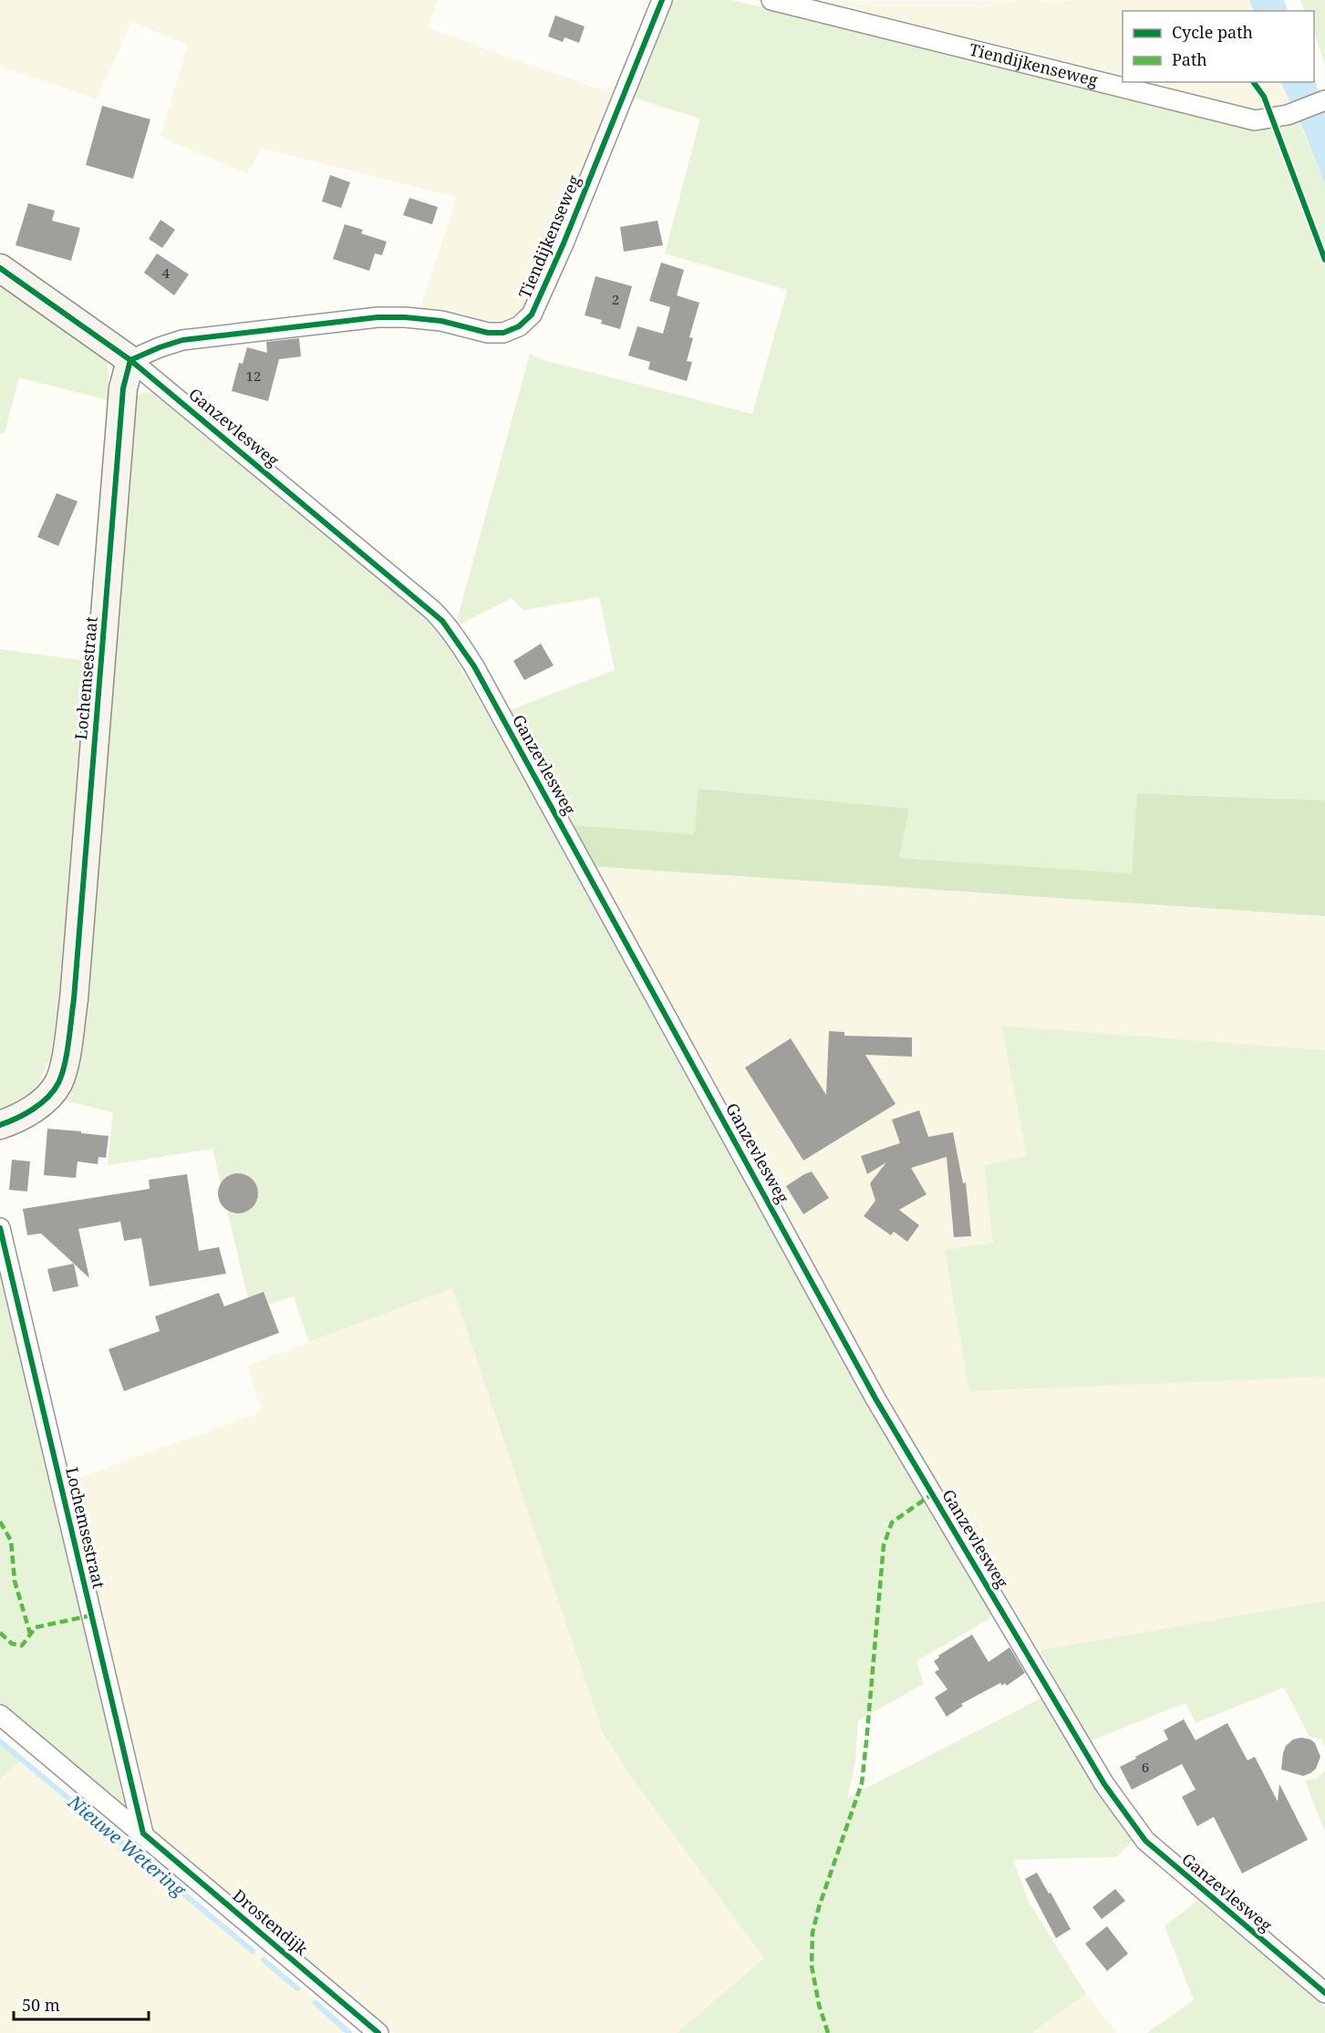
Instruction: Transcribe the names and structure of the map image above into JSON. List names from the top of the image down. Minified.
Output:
{"streets":{"street":["Tiendijkenseweg","Ganzevlesweg","Lochemsestraat","Drostendijk"]},"crossings":[["Tiendijkenseweg","Ganzevlesweg"],["Tiendijkenseweg","Lochemsestraat"],["Ganzevlesweg","Lochemsestraat"],["Lochemsestraat","Drostendijk"]],"water":["Nieuwe Wetering"],"house_numbers":["4","2","12","6"],"legend":["Cycle path","Path"],"scale_bar":"50 m"}
